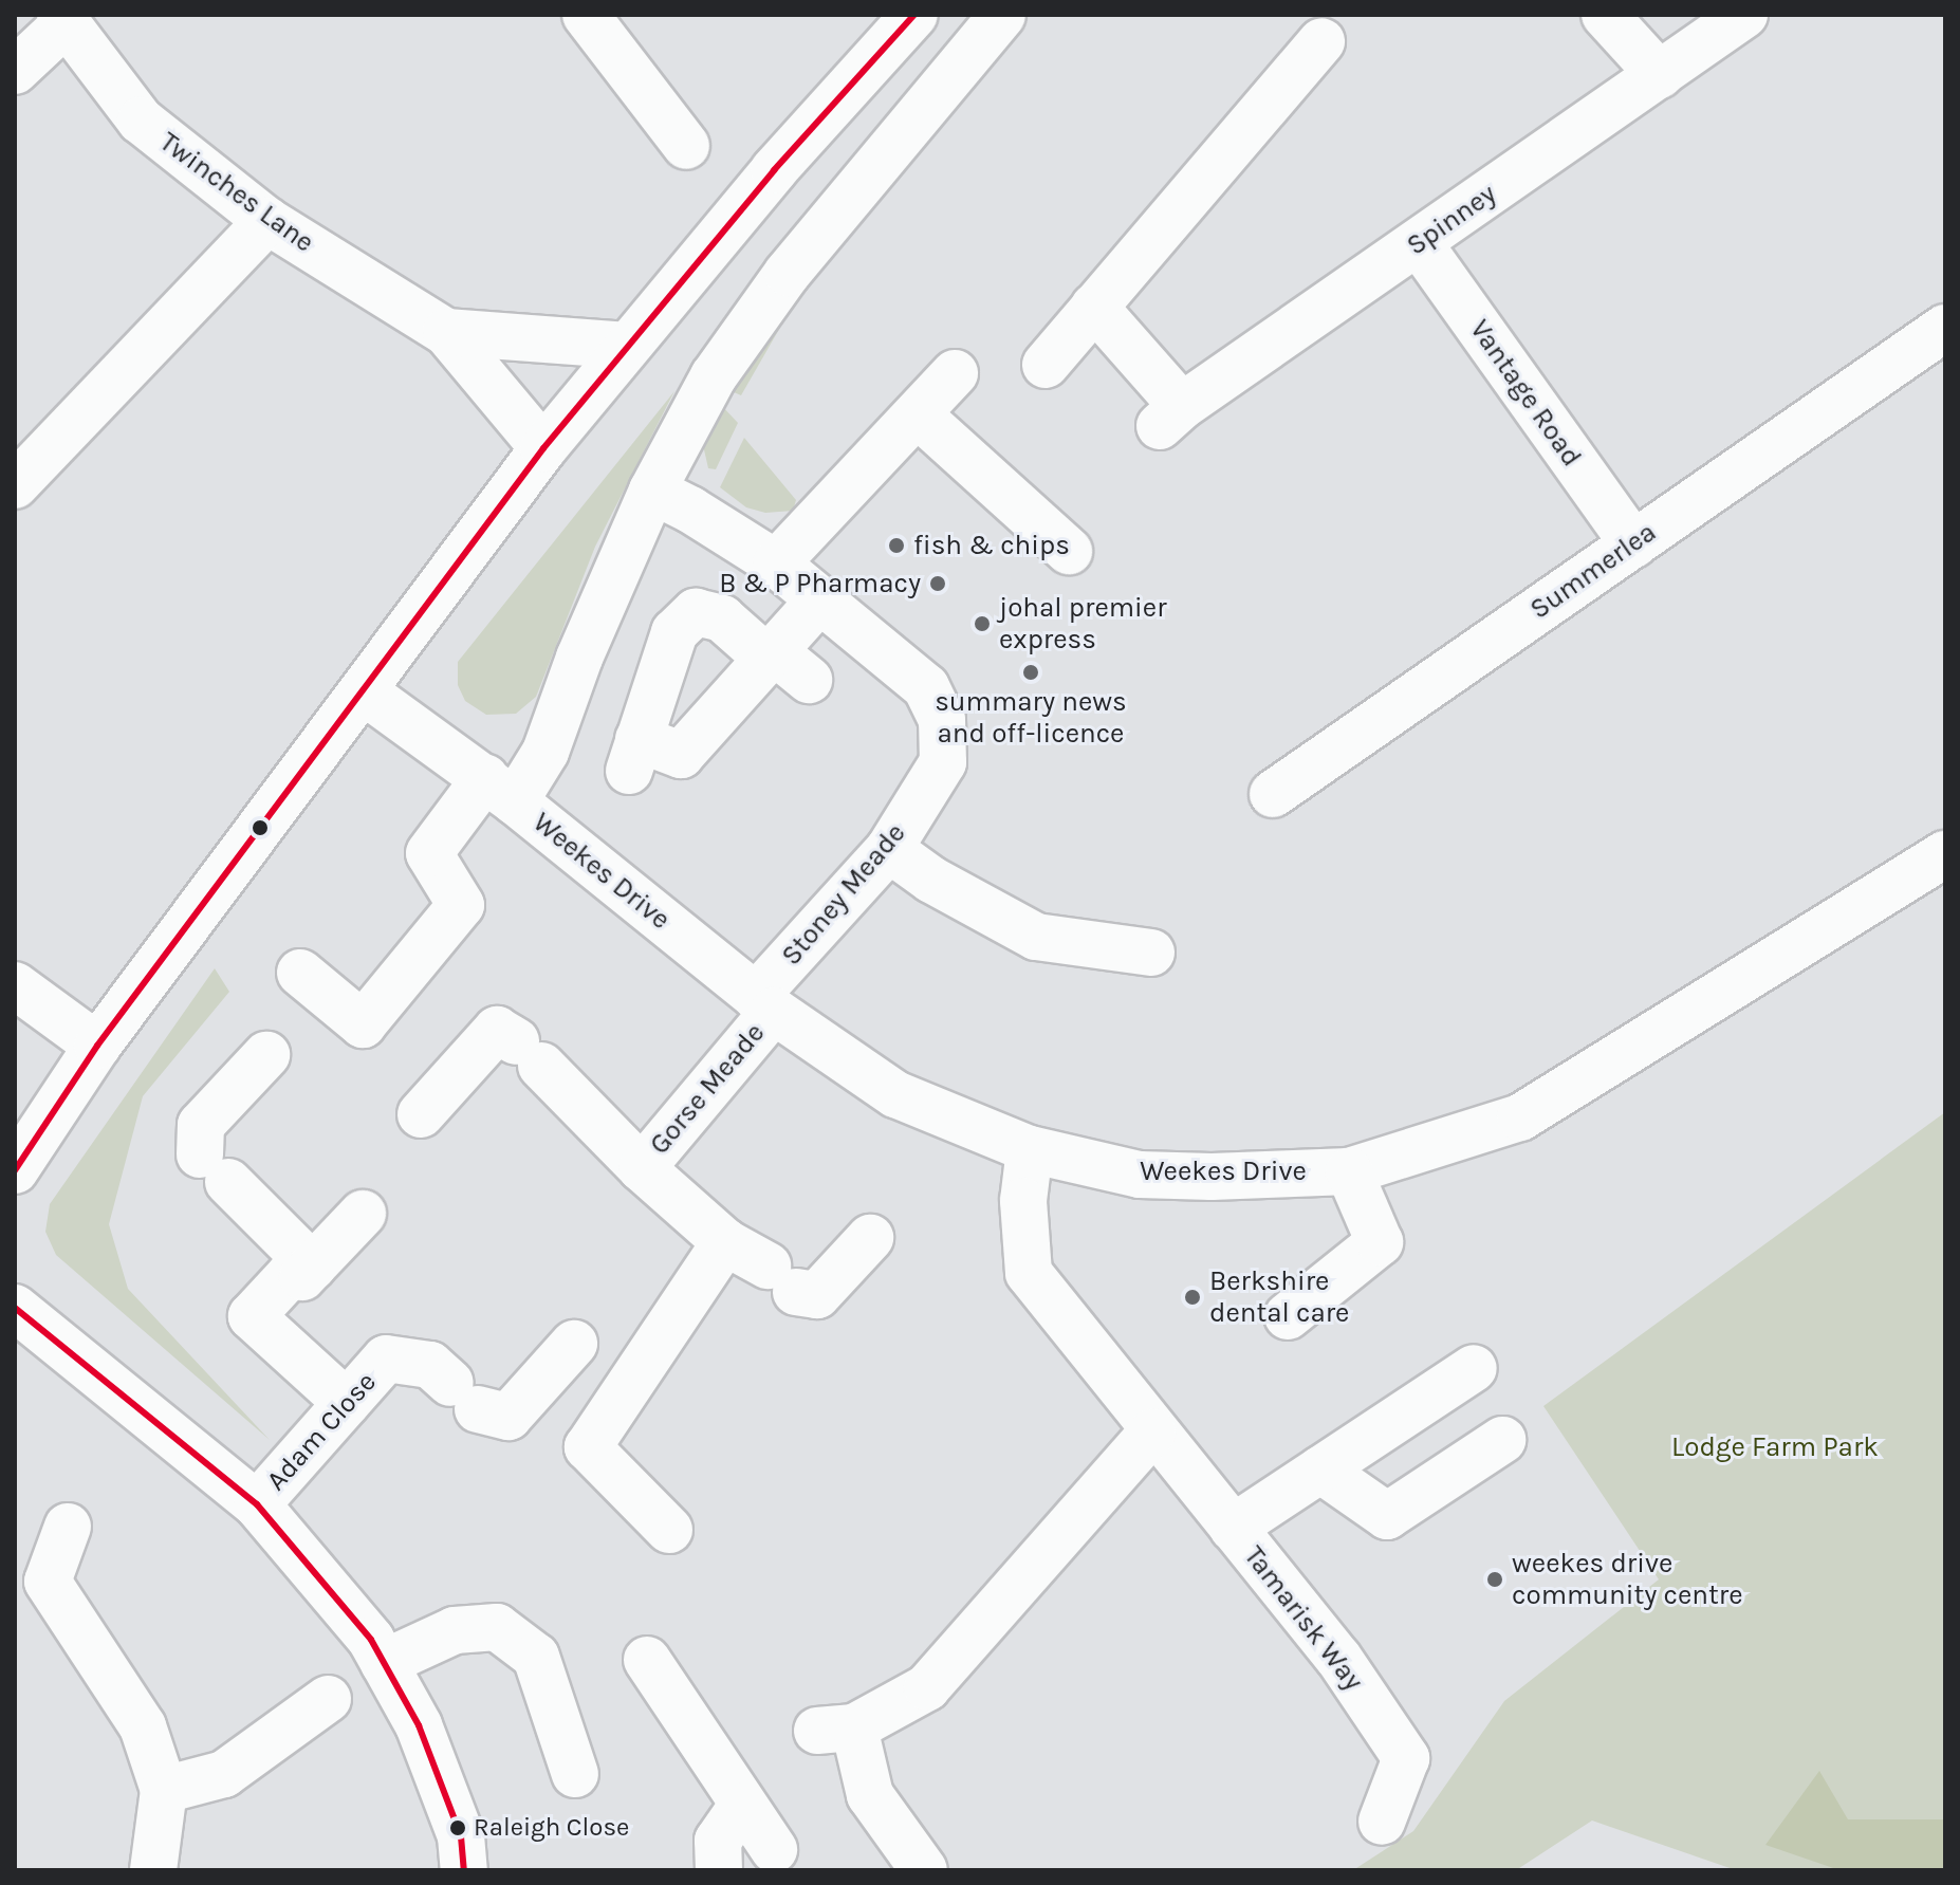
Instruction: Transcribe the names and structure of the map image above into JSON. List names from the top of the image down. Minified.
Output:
{"streets":{"street":["Twinches Lane","Spinney","Vantage Road","Summerlea","Weekes Drive","Stoney Meade","Gorse Meade","Adam Close","Tamarisk Way"]},"crossings":[["Spinney","Vantage Road"],["Vantage Road","Summerlea"],["Weekes Drive","Stoney Meade"],["Weekes Drive","Gorse Meade"],["Weekes Drive","Tamarisk Way"],["Stoney Meade","Gorse Meade"]],"parks":["Lodge Farm Park"],"places":["fish & chips","B & P Pharmacy","johal premier express","summary news and off-licence","Berkshire dental care","weekes drive community centre","Raleigh Close"]}
